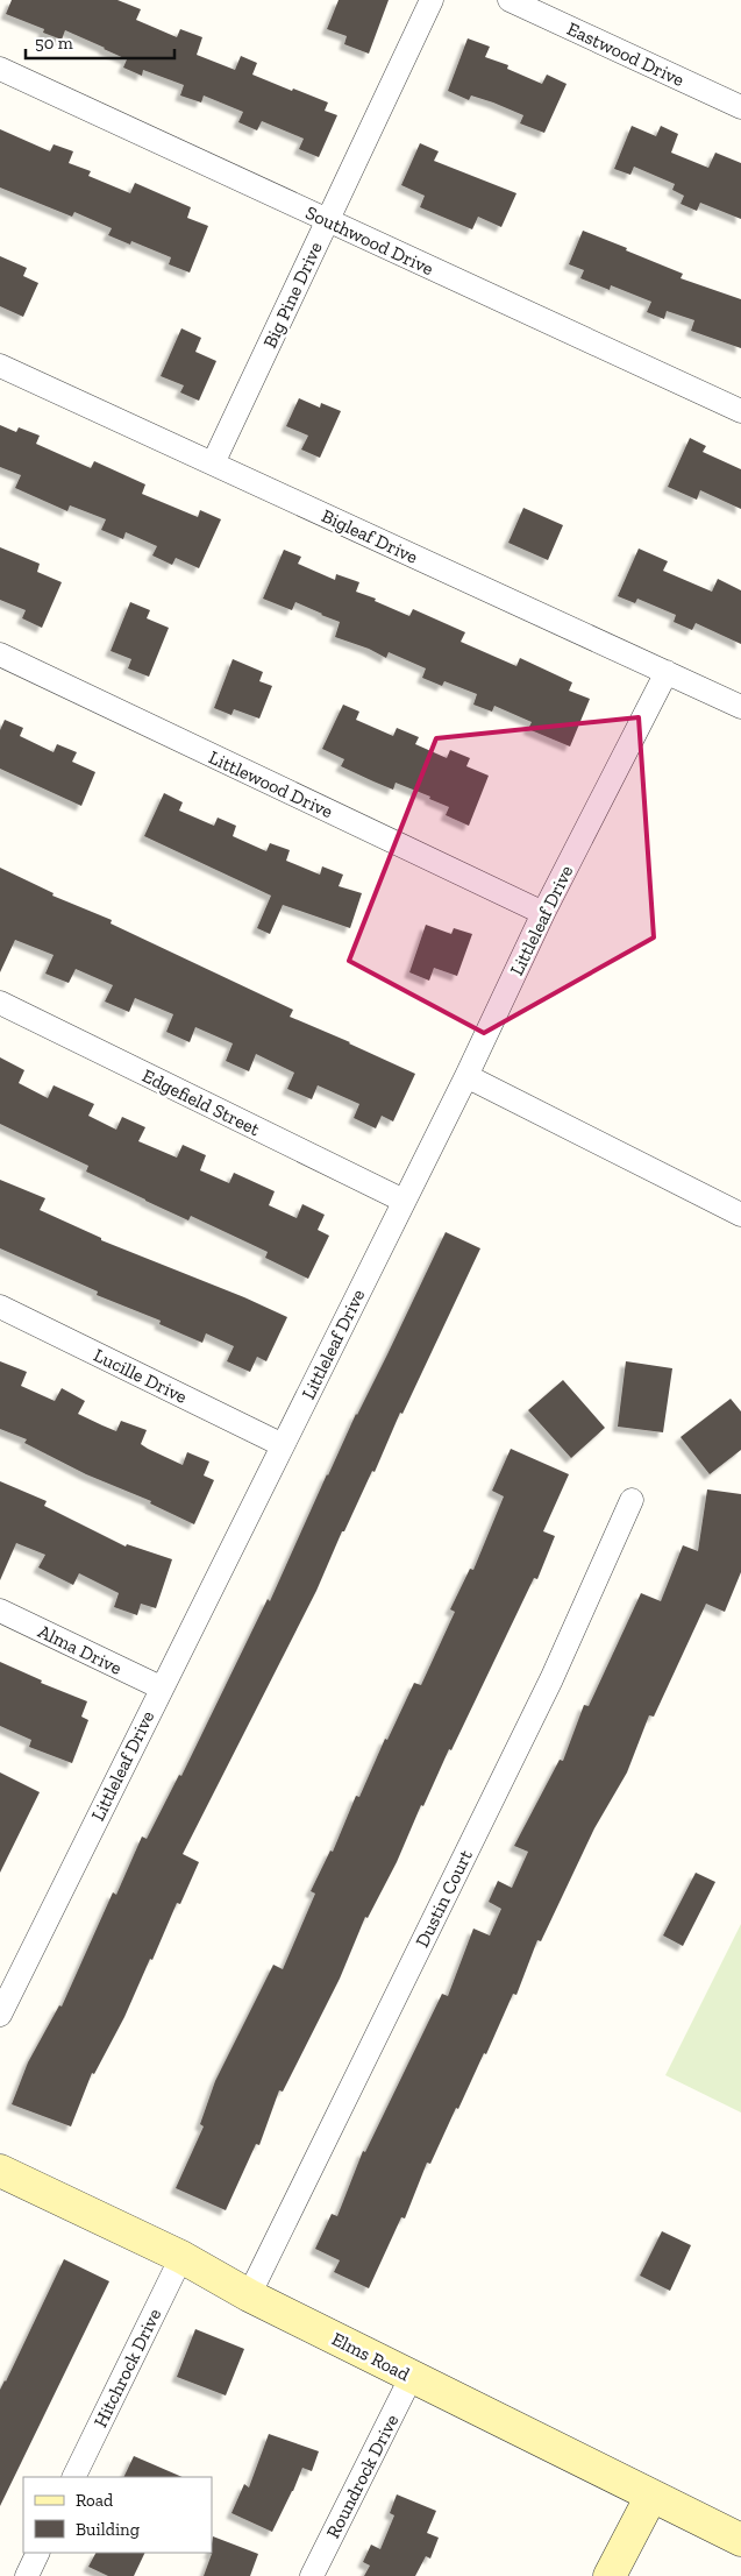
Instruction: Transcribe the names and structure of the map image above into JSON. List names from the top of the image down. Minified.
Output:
{"streets":{"main road":["Elms Road"],"street":["Eastwood Drive","Southwood Drive","Big Pine Drive","Bigleaf Drive","Littlewood Drive","Littleleaf Drive","Edgefield Street","Lucille Drive","Alma Drive","Dustin Court","Hitchrock Drive","Roundrock Drive"]},"crossings":[["Southwood Drive","Big Pine Drive"],["Big Pine Drive","Bigleaf Drive"],["Bigleaf Drive","Littleleaf Drive"],["Littlewood Drive","Littleleaf Drive"],["Littleleaf Drive","Edgefield Street"],["Littleleaf Drive","Lucille Drive"],["Littleleaf Drive","Alma Drive"],["Dustin Court","Elms Road"],["Elms Road","Hitchrock Drive"],["Elms Road","Roundrock Drive"]],"legend":["Road","Building"],"scale_bar":"50 m"}
